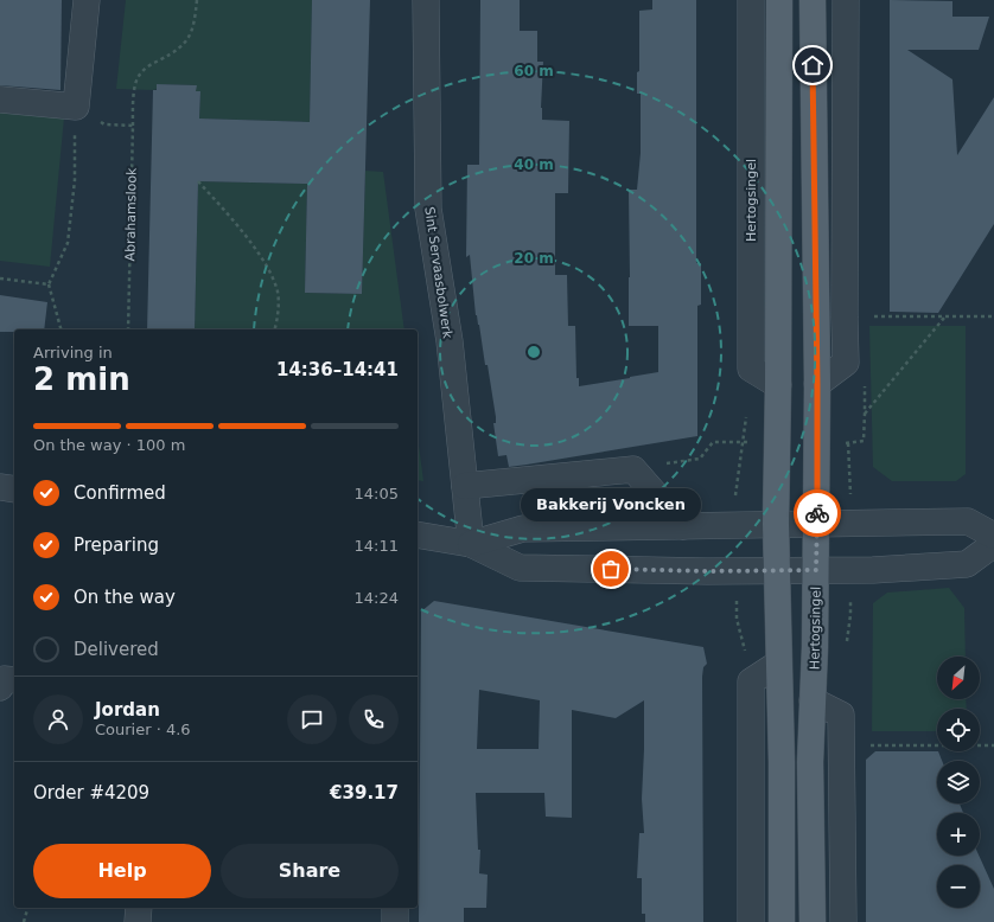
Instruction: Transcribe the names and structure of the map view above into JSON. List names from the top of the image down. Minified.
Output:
{"streets":{"main road":["Hertogsingel"],"street":["Sint Servaasbolwerk"],"path":["Abrahamslook"]},"places":["Bakkerij Voncken"],"north":"bottom left","page":{"heading":["2 min","Arriving in","14:36–14:41"],"panel":["Jordan","Courier · 4.6","Order #4209","€39.17"],"bar":"On the way · 100 m","list":[["Confirmed","14:05"],["Preparing","14:11"],["On the way","14:24"],"Delivered"],"bubble":"Bakkerij Voncken","map_buttons":["+","−"],"buttons":["Help","Share"]},"rings":["60 m","40 m","20 m"]}
